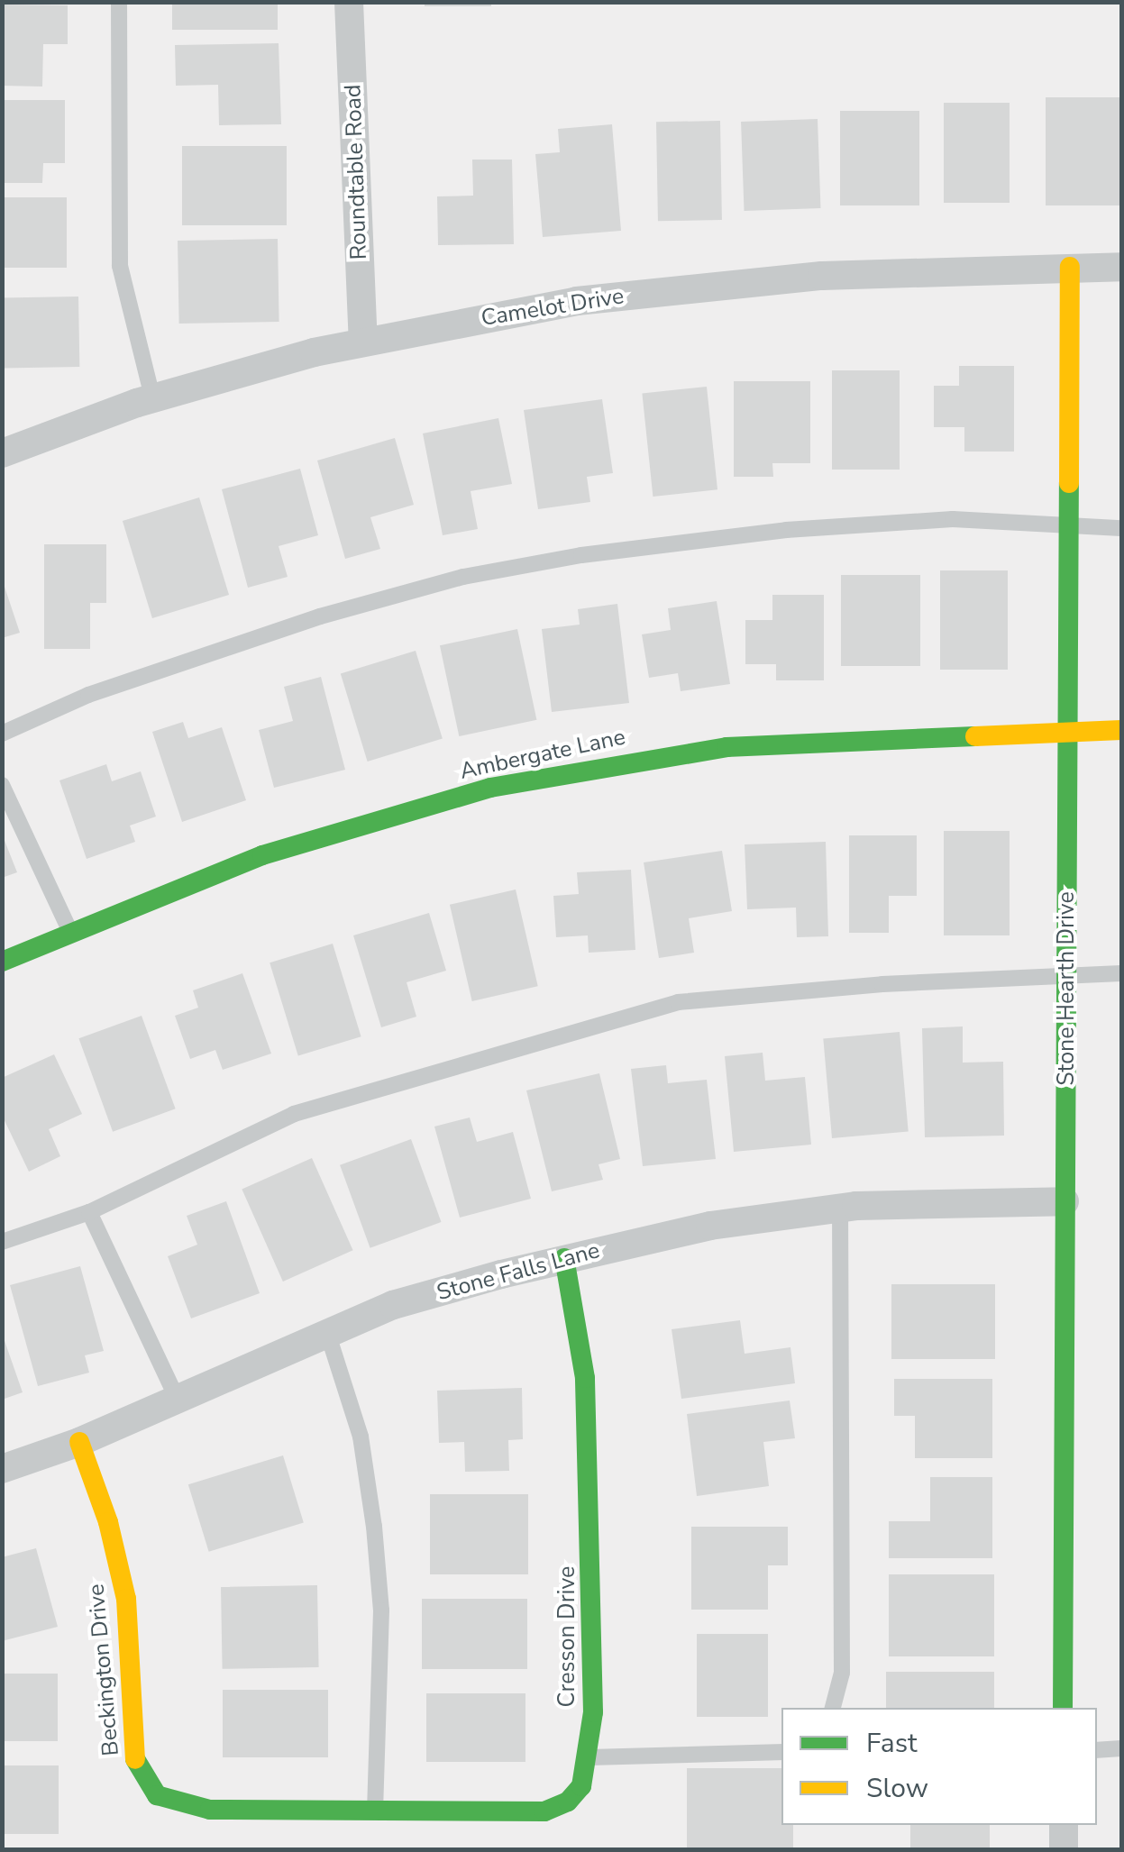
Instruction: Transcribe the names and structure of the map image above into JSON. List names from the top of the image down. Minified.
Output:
{"streets":{"street":["Roundtable Road","Camelot Drive","Ambergate Lane","Stone Hearth Drive","Stone Falls Lane","Cresson Drive","Beckington Drive"]},"crossings":[["Roundtable Road","Camelot Drive"],["Camelot Drive","Stone Hearth Drive"],["Ambergate Lane","Stone Hearth Drive"],["Stone Hearth Drive","Stone Falls Lane"],["Stone Falls Lane","Cresson Drive"],["Stone Falls Lane","Beckington Drive"],["Cresson Drive","Beckington Drive"]],"legend":["Fast","Slow"]}
